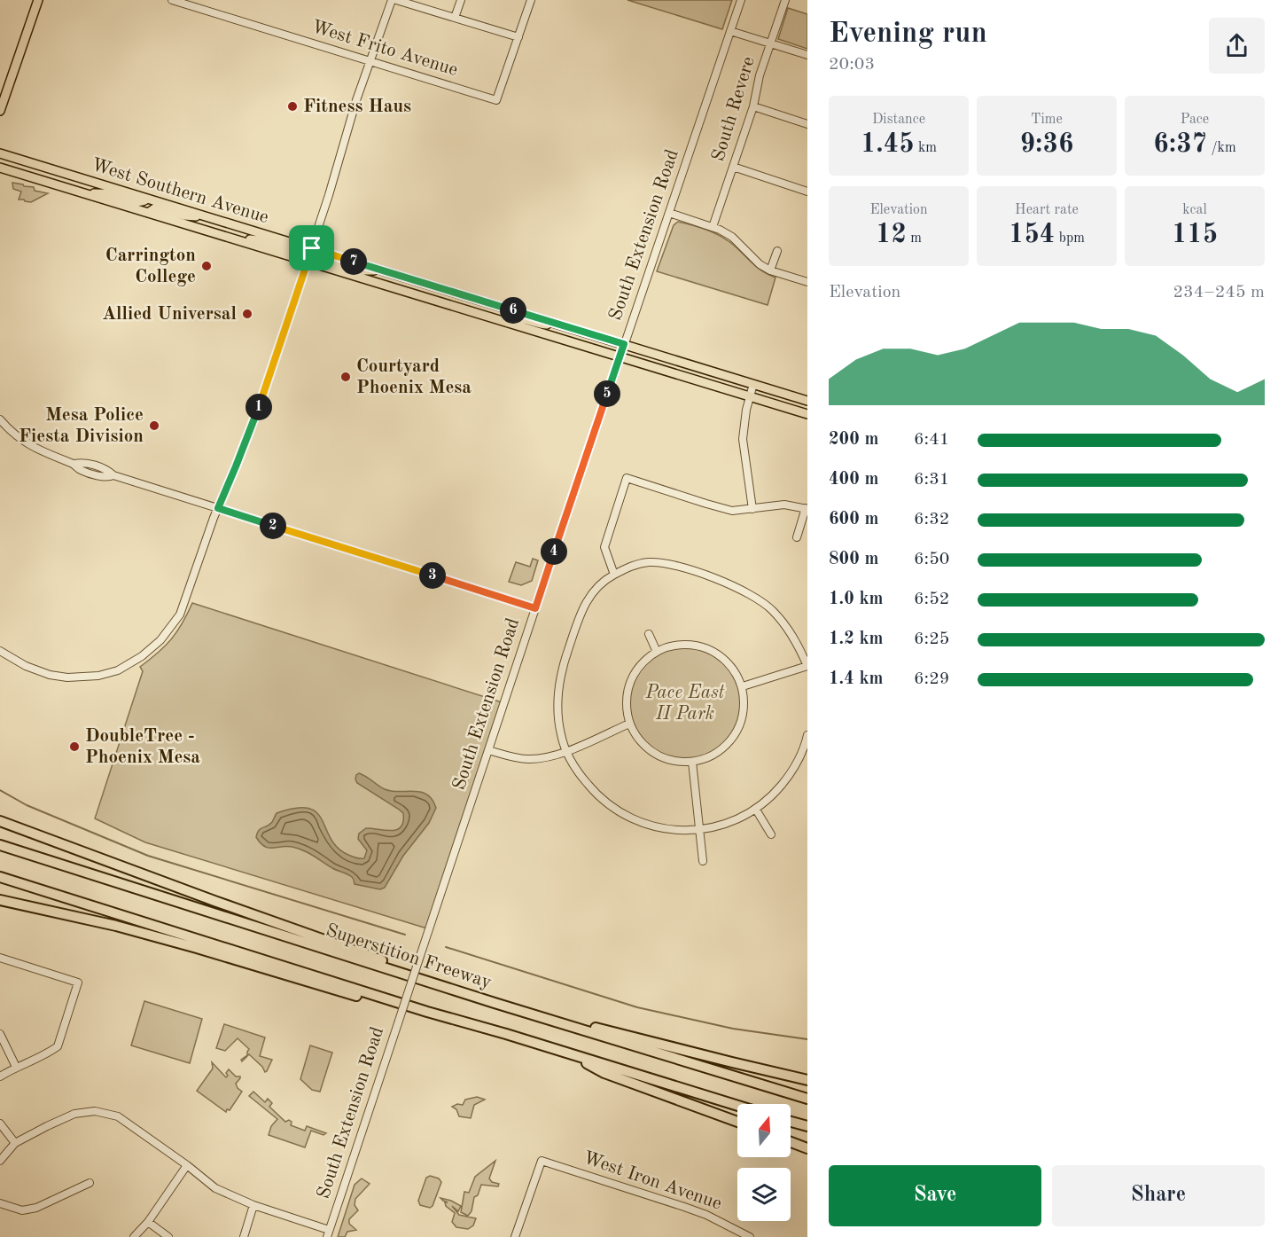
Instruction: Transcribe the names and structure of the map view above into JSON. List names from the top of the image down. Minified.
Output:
{"streets":{"highway":["Superstition Freeway"],"main road":["West Southern Avenue"],"street":["West Frito Avenue","South Revere","South Extension Road","West Iron Avenue"]},"crossings":[["West Southern Avenue","South Extension Road"]],"parks":["Pace East II Park"],"places":["Fitness Haus","Carrington College","Allied Universal","Courtyard Phoenix Mesa","Mesa Police Fiesta Division","DoubleTree - Phoenix Mesa"],"north":"top","page":{"heading":["Evening run","20:03"],"stats":[["Distance","1.45 km"],["Time","9:36"],["Pace","6:37 /km"],["Elevation","12 m"],["Heart rate","154 bpm"],["kcal","115"]],"pins":["7","6","5","1","2","4","3"],"chart":["Elevation","234–245 m"],"list":[{"name":"200 m","note":"6:41"},{"name":"400 m","note":"6:31"},{"name":"600 m","note":"6:32"},{"name":"800 m","note":"6:50"},{"name":"1.0 km","note":"6:52"},{"name":"1.2 km","note":"6:25"},{"name":"1.4 km","note":"6:29"}],"buttons":["Save","Share"]}}
